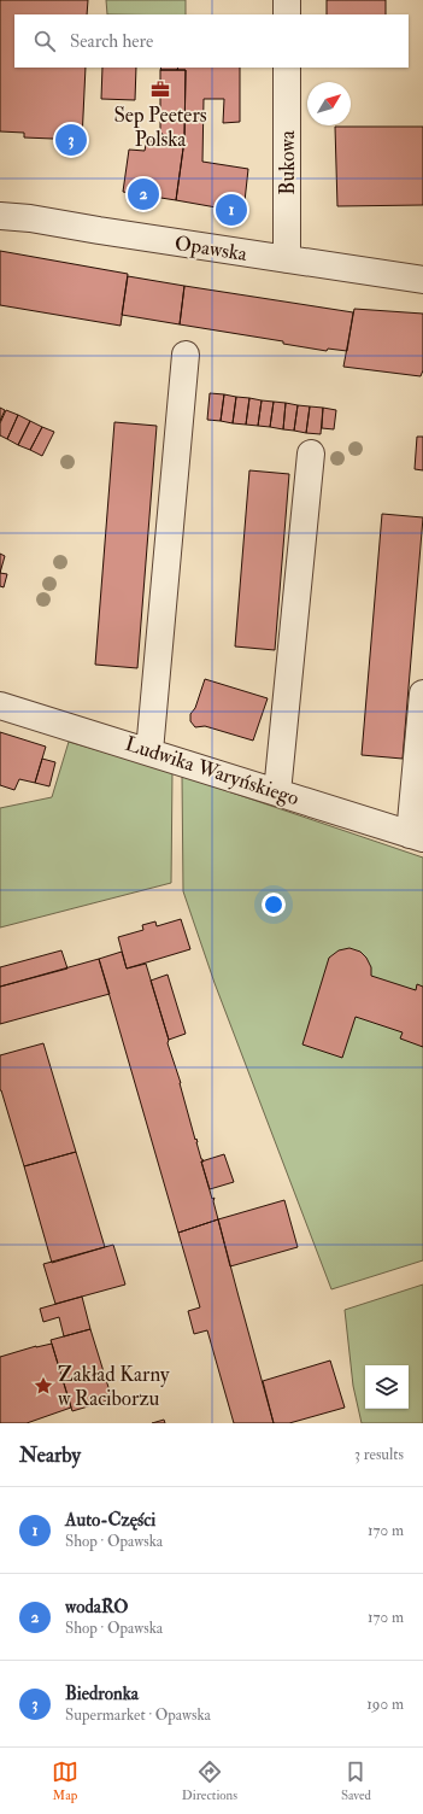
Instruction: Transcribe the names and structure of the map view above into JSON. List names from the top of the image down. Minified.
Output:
{"streets":{"street":["Bukowa","Opawska","Ludwika Waryńskiego"]},"crossings":[["Bukowa","Opawska"]],"places":{"office":["Sep Peeters Polska"],"place":["Zakład Karny w Raciborzu"]},"north":"top right","page":{"search":"Search here","pins":["3","2","1"],"heading":["Nearby","3 results"],"list":[{"mark":"1","name":"Auto-Części","note":"Shop · Opawska","value":"170 m"},{"mark":"2","name":"wodaRO","note":"Shop · Opawska","value":"170 m"},{"mark":"3","name":"Biedronka","note":"Supermarket · Opawska","value":"190 m"}],"nav":["Map","Directions","Saved"]}}
